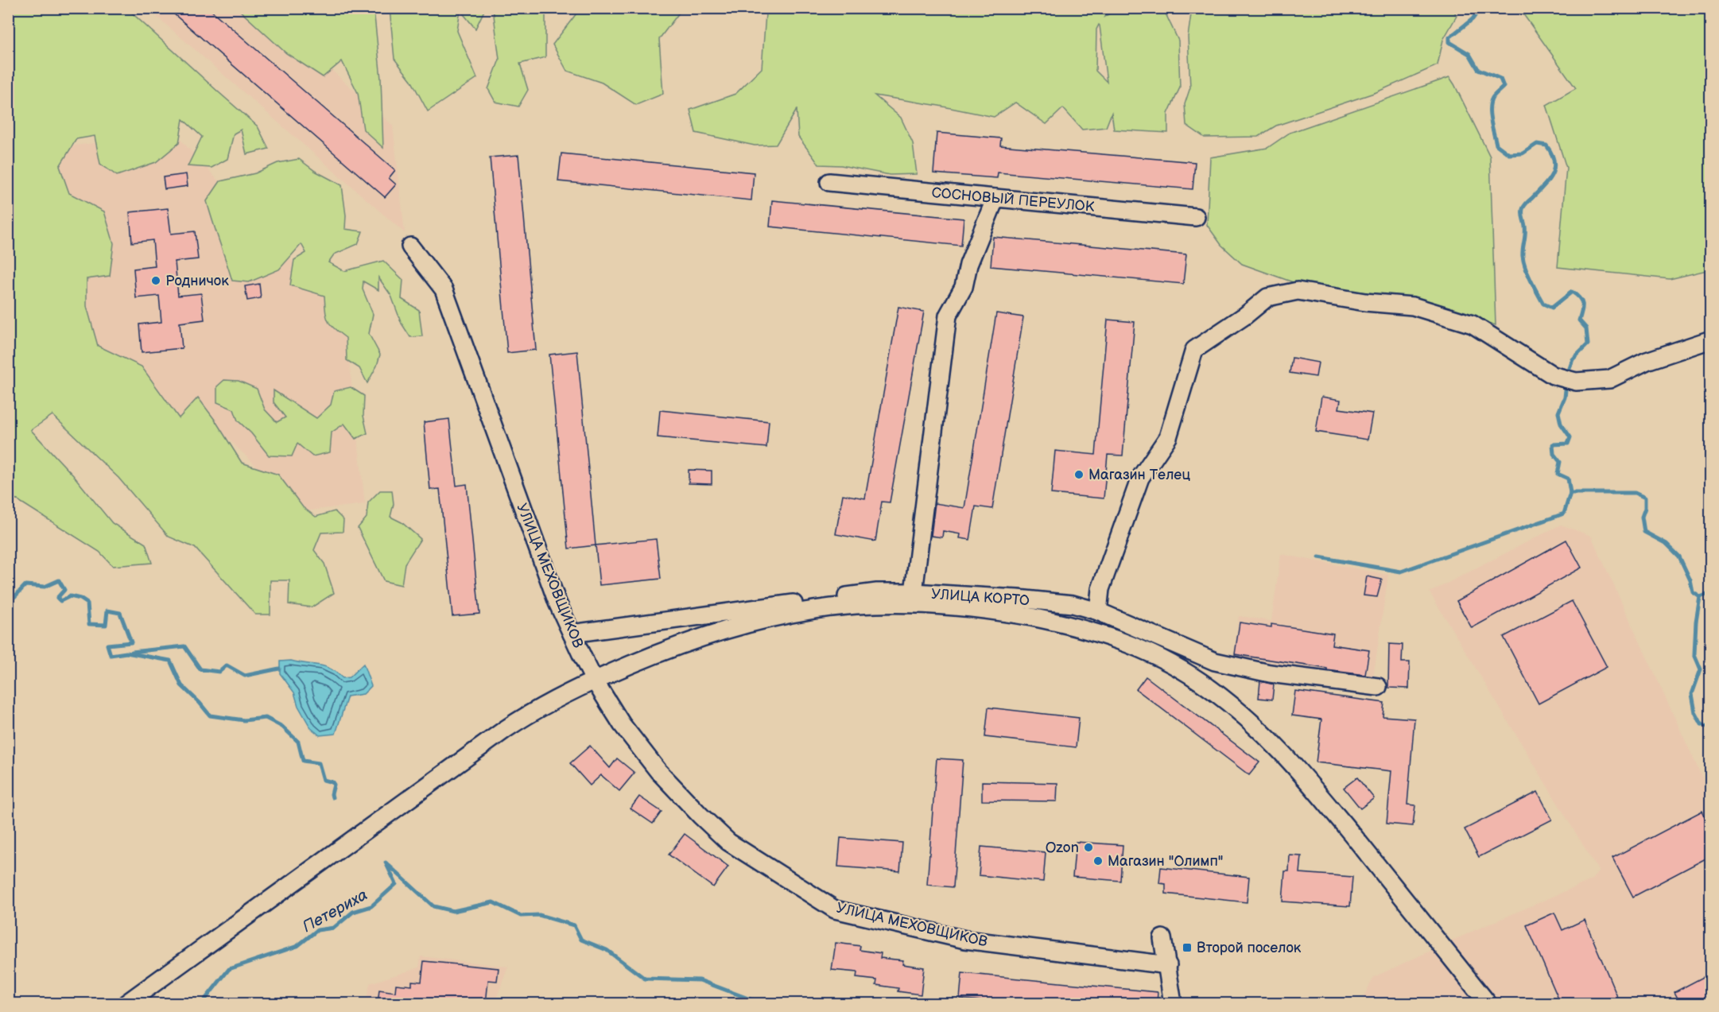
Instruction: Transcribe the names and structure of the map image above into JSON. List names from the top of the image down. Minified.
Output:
{"streets":{"street":["СОСНОВЫЙ ПЕРЕУЛОК","УЛИЦА МЕХОВЩИКОВ","УЛИЦА КОРТО"]},"crossings":[["УЛИЦА МЕХОВЩИКОВ","УЛИЦА КОРТО"]],"water":["Петериха"],"places":{"other":["Родничок","Магазин Телец","Ozon","Магазин \"Олимп\""],"transit":["Второй поселок"]}}
